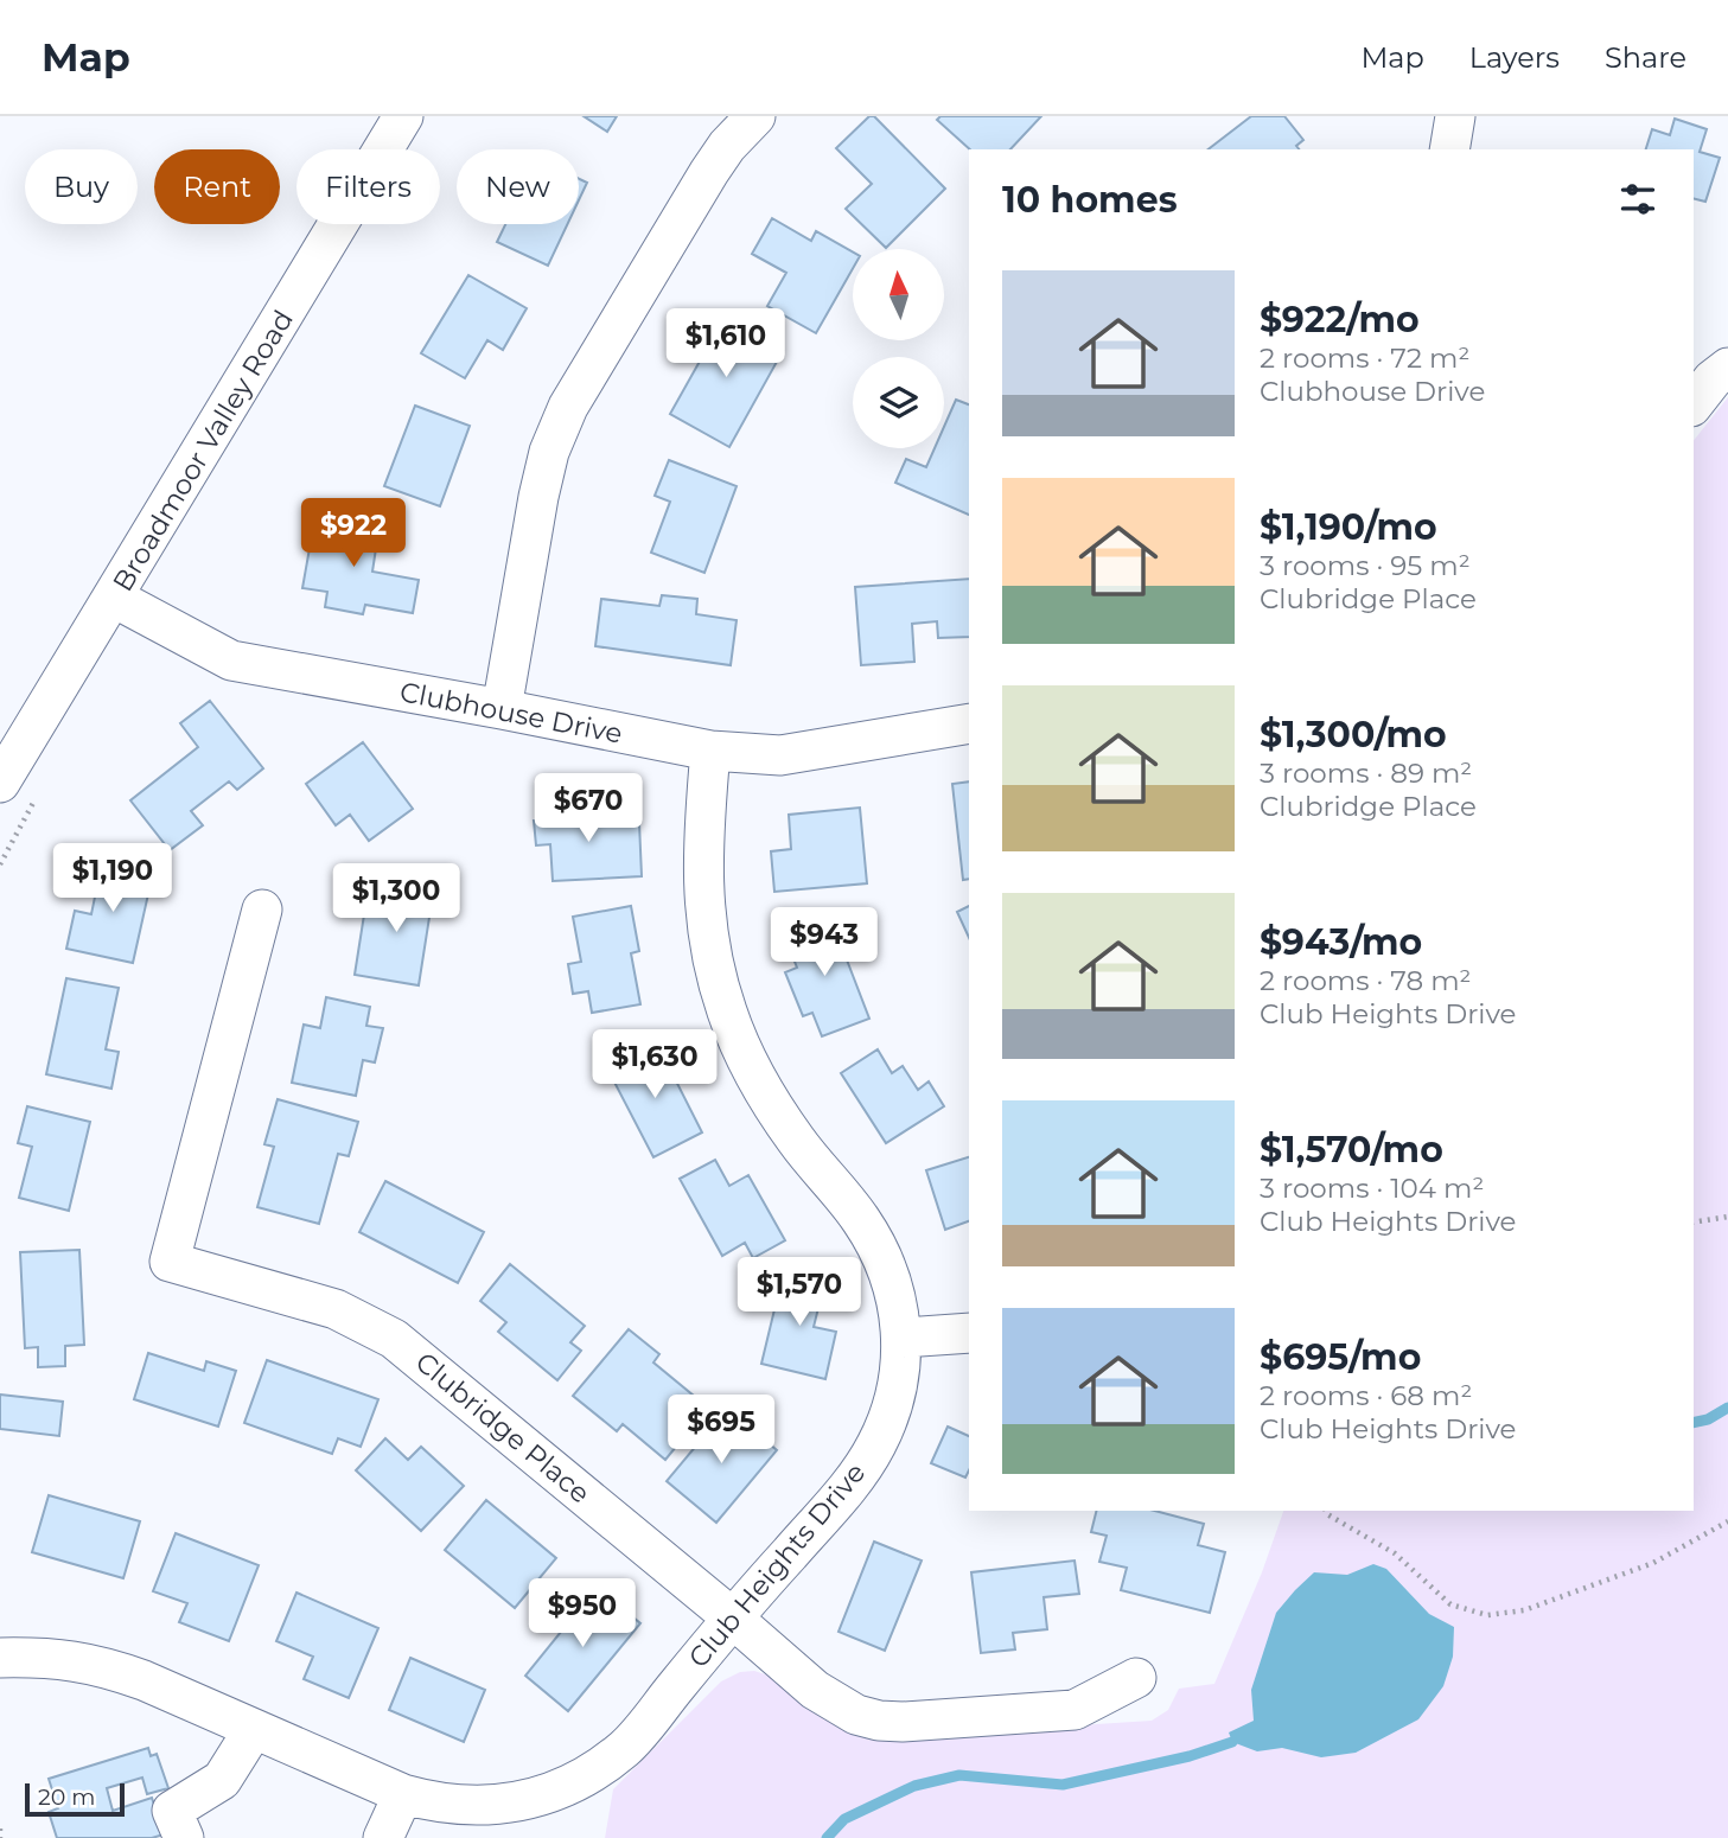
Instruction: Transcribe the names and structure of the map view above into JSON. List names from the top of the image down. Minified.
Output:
{"streets":{"street":["Broadmoor Valley Road","Clubhouse Drive","Clubridge Place","Club Heights Drive"]},"crossings":[["Broadmoor Valley Road","Clubhouse Drive"],["Clubhouse Drive","Club Heights Drive"],["Clubridge Place","Club Heights Drive"]],"scale_bar":"20 m","north":"top","page":{"header":"Map","nav":["Map","Layers","Share"],"chip":["Buy","Rent","Filters","New"],"heading":"10 homes","list":[{"name":"$922/mo","note":"2 rooms · 72 m² · Clubhouse Drive"},{"name":"$1,190/mo","note":"3 rooms · 95 m² · Clubridge Place"},{"name":"$1,300/mo","note":"3 rooms · 89 m² · Clubridge Place"},{"name":"$943/mo","note":"2 rooms · 78 m² · Club Heights Drive"},{"name":"$1,570/mo","note":"3 rooms · 104 m² · Club Heights Drive"},{"name":"$695/mo","note":"2 rooms · 68 m² · Club Heights Drive"}],"price":["$1,610","$922","$670","$1,190","$1,300","$943","$1,630","$1,570","$695","$950"],"scale":"20 m"}}
